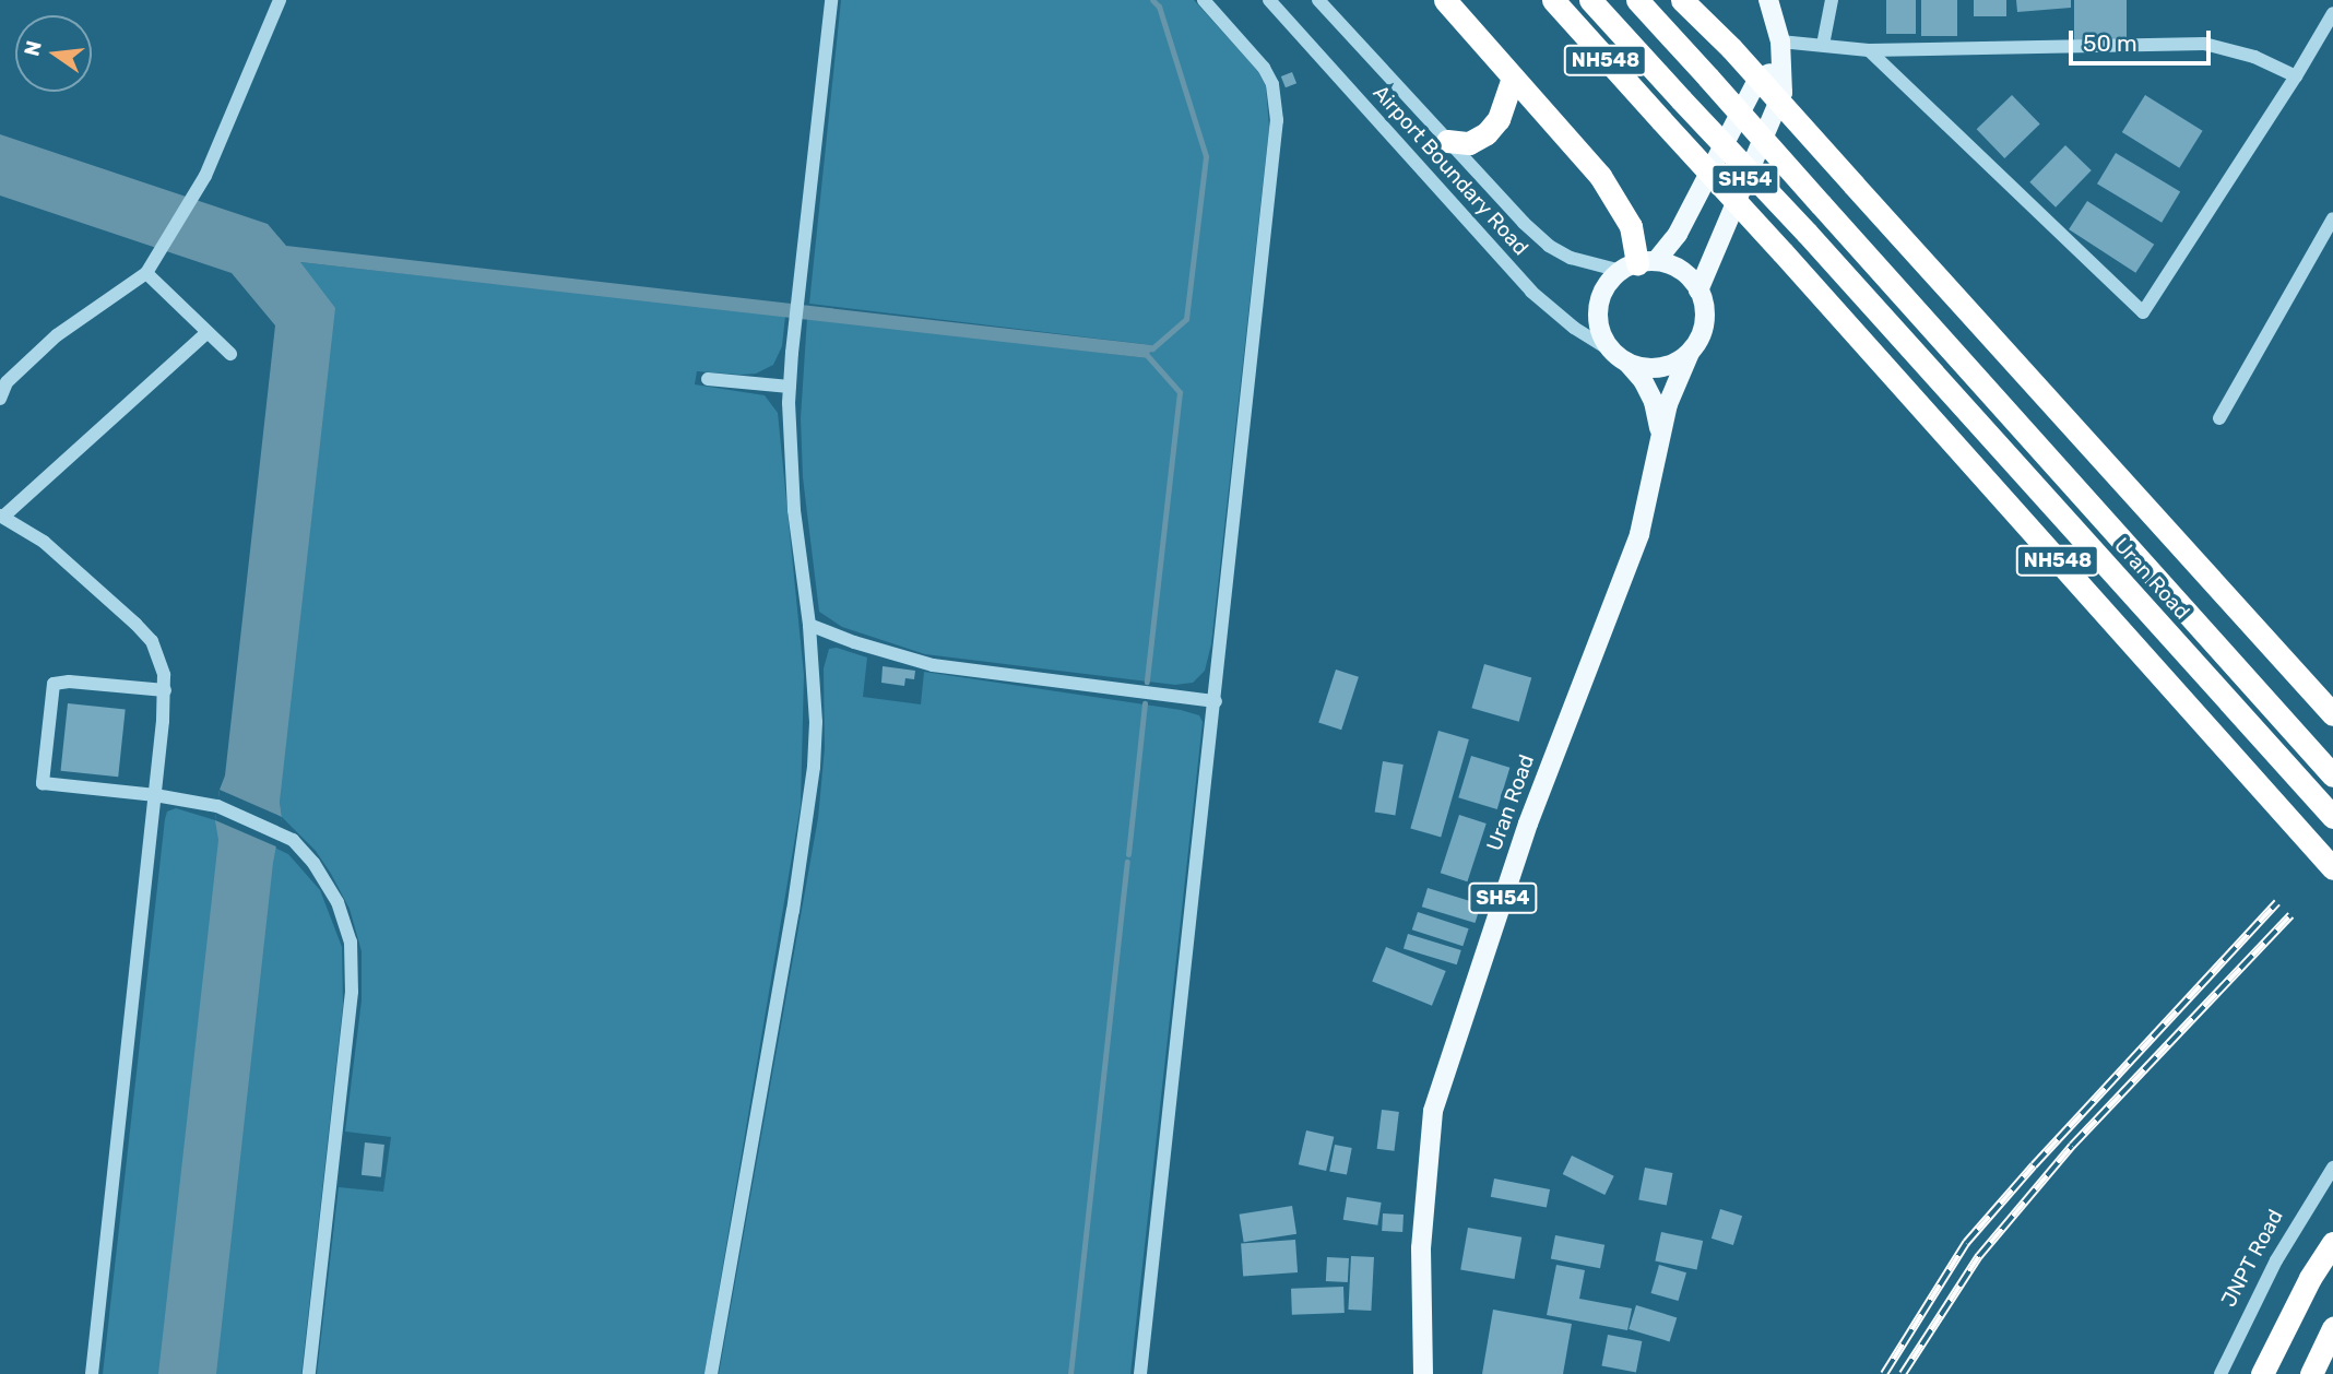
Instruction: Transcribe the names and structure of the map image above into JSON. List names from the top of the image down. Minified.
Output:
{"streets":{"highway":["NH548","Uran Road"],"main road":["SH54"],"street":["Airport Boundary Road","JNPT Road"]},"crossings":[["Airport Boundary Road","SH54"],["Airport Boundary Road","Uran Road"],["SH54","Uran Road"]],"scale_bar":"50 m","north":"left"}
